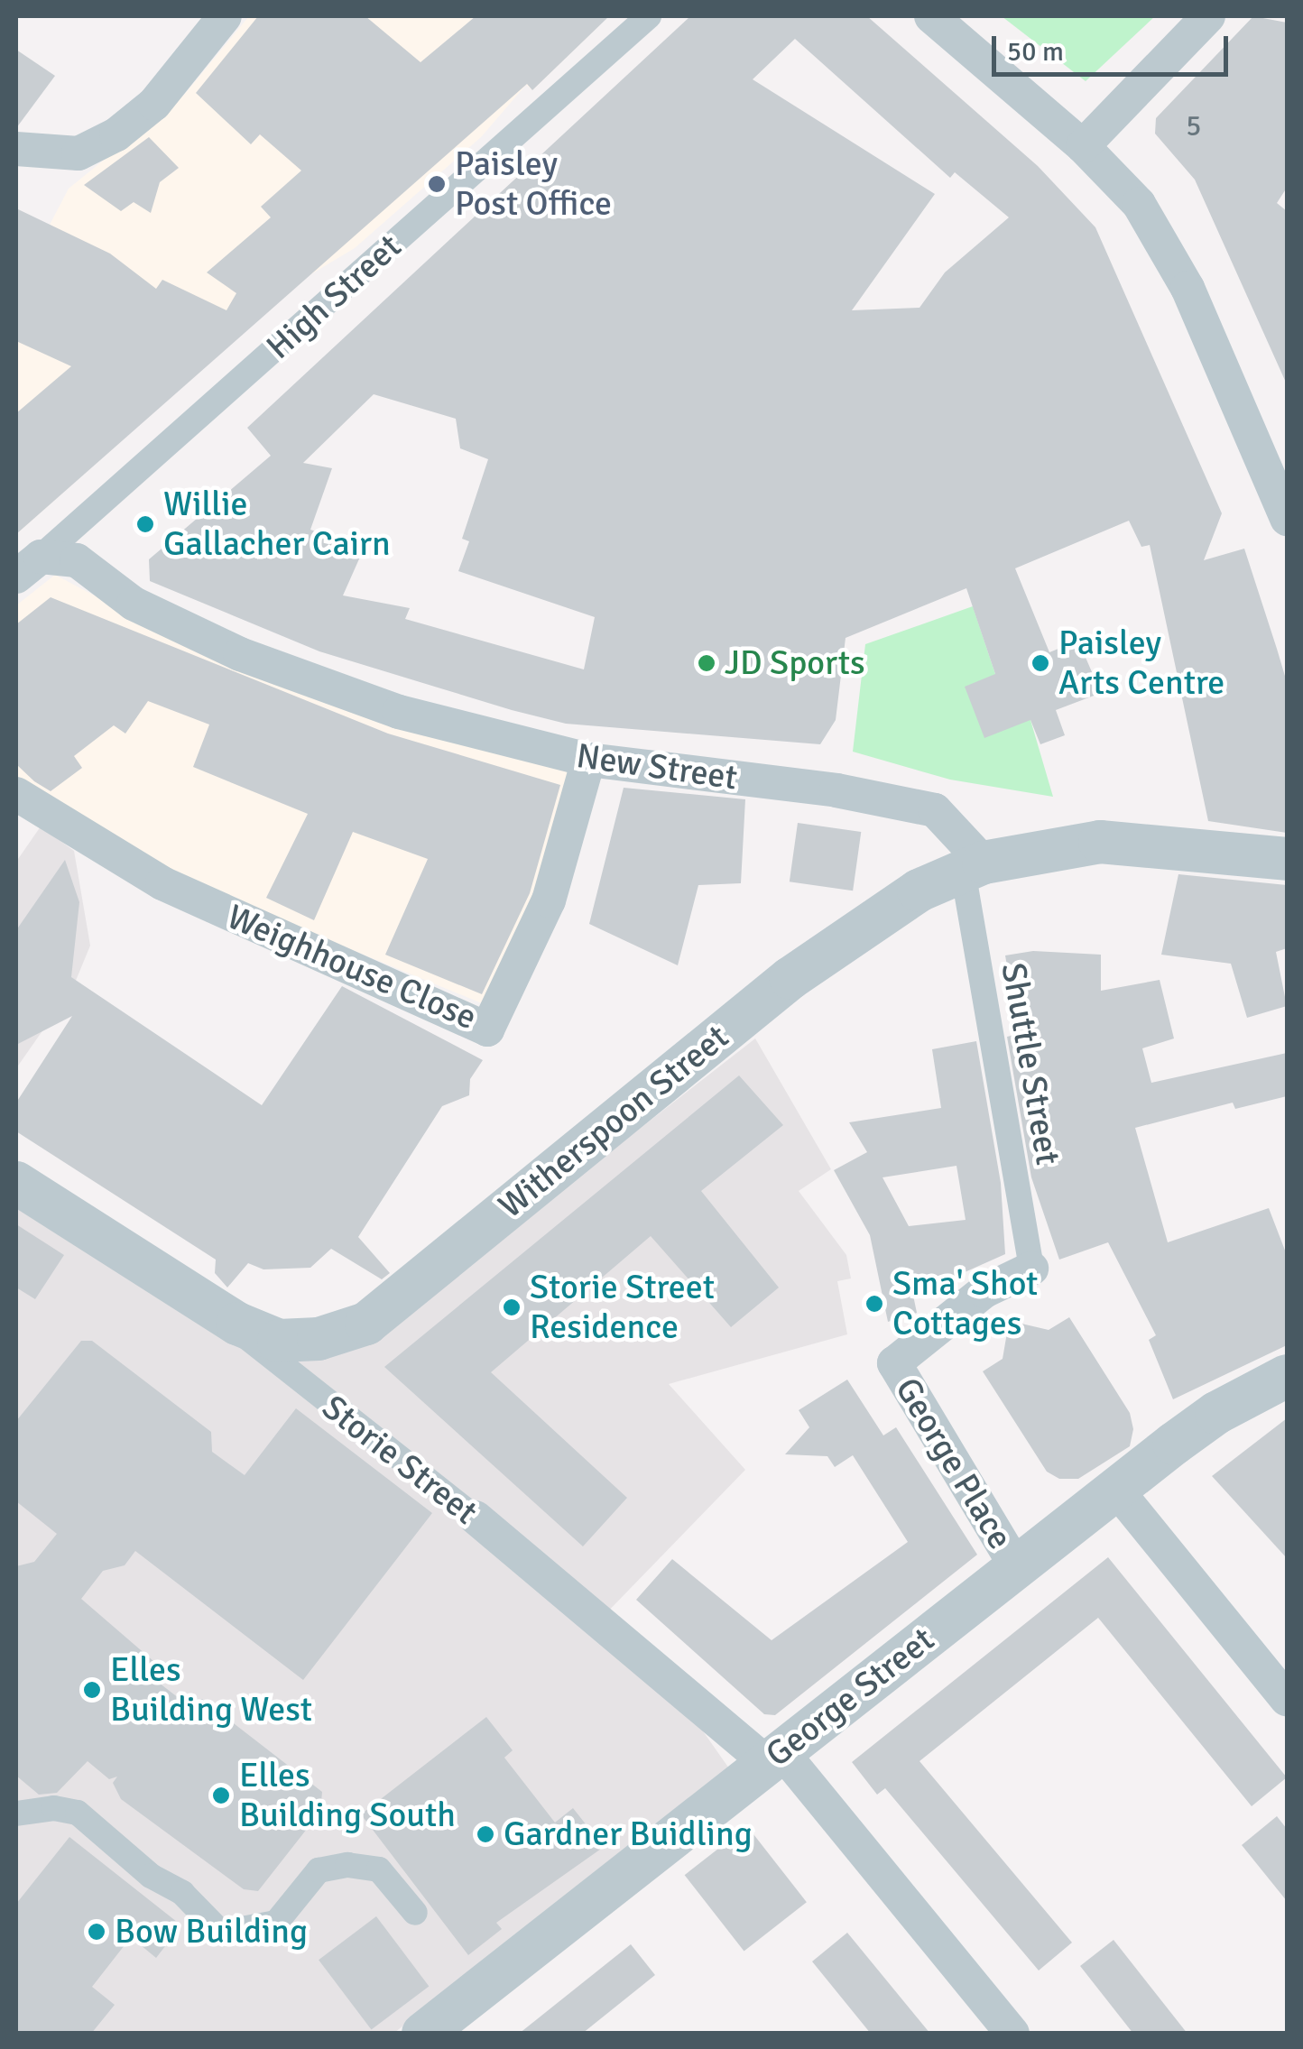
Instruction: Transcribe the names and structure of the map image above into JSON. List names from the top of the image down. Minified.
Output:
{"streets":{"street":["High Street","New Street","Weighhouse Close","Shuttle Street","Witherspoon Street","Storie Street","George Place","George Street"]},"crossings":[["High Street","New Street"],["New Street","Weighhouse Close"],["New Street","Shuttle Street"],["New Street","Witherspoon Street"],["Shuttle Street","Witherspoon Street"],["Shuttle Street","George Place"],["Witherspoon Street","Storie Street"],["Storie Street","George Street"],["George Place","George Street"]],"places":["Paisley Post Office","Willie Gallacher Cairn","JD Sports","Paisley Arts Centre","Sma' Shot Cottages","Storie Street Residence","Elles Building West","Elles Building South","Gardner Buidling","Bow Building"],"house_numbers":["5"],"scale_bar":"50 m"}
